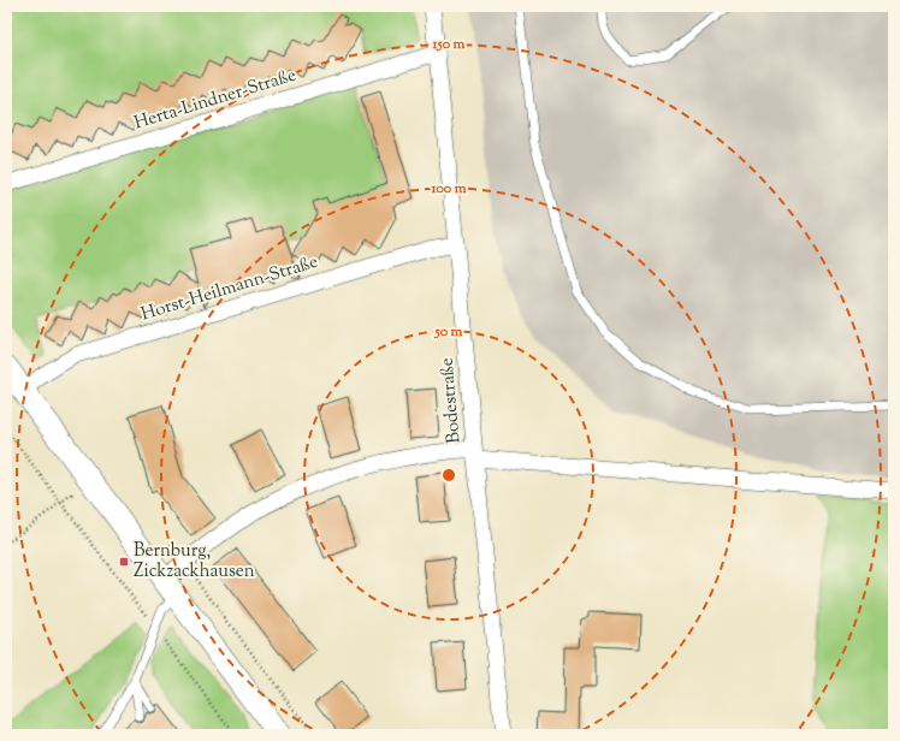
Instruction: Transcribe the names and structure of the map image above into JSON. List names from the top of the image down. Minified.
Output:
{"streets":{"street":["Herta-Lindner-Straße","Horst-Heilmann-Straße","Bodestraße"]},"crossings":[["Herta-Lindner-Straße","Bodestraße"],["Horst-Heilmann-Straße","Bodestraße"]],"places":{"transit":["Bernburg, Zickzackhausen"]},"rings":["150 m","100 m","50 m"]}
